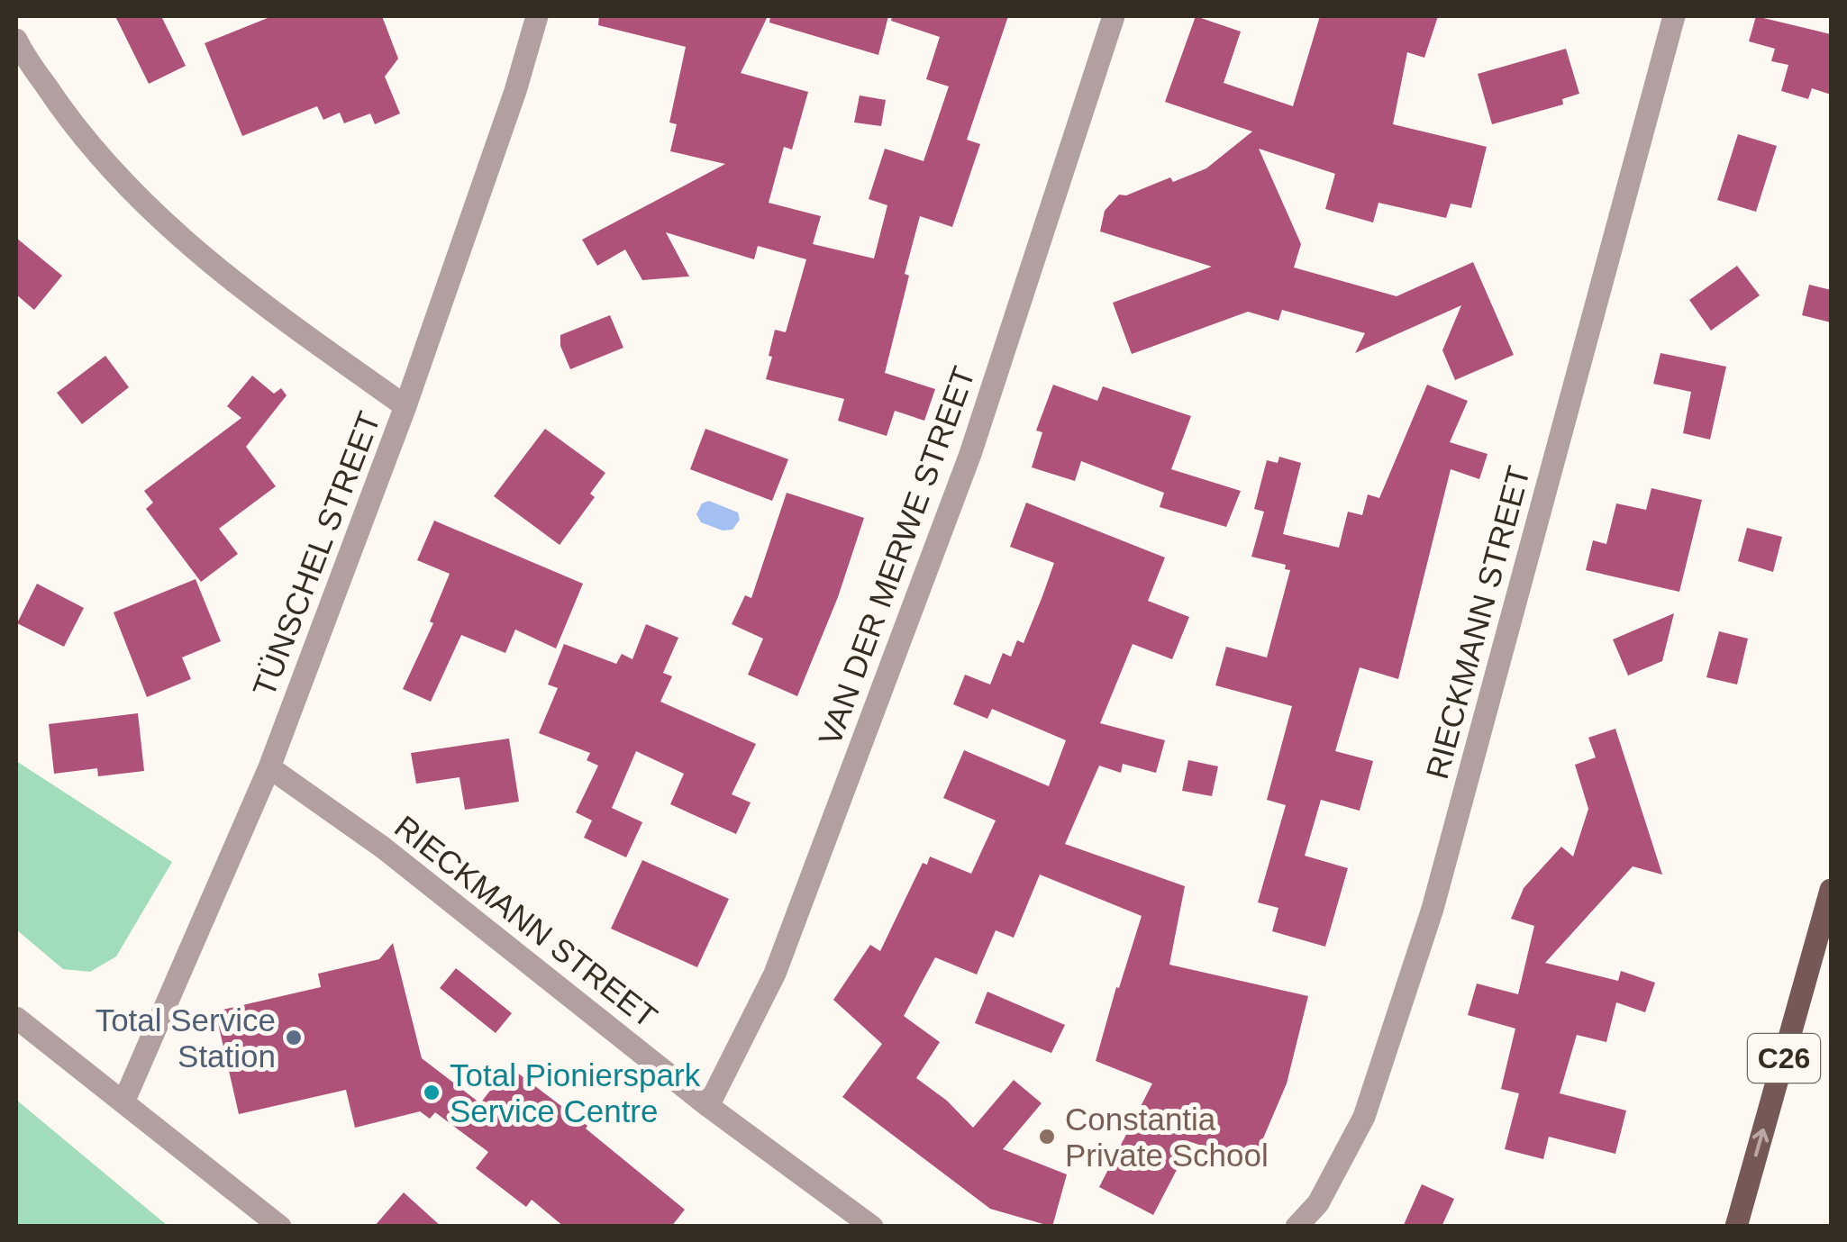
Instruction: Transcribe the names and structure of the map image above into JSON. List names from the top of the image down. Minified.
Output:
{"streets":{"main road":["C26"],"street":["TÜNSCHEL STREET","VAN DER MERWE STREET","RIECKMANN STREET"]},"crossings":[["TÜNSCHEL STREET","RIECKMANN STREET"],["VAN DER MERWE STREET","RIECKMANN STREET"]],"places":["Total Service Station","Total Pionierspark Service Centre","Constantia Private School"]}
